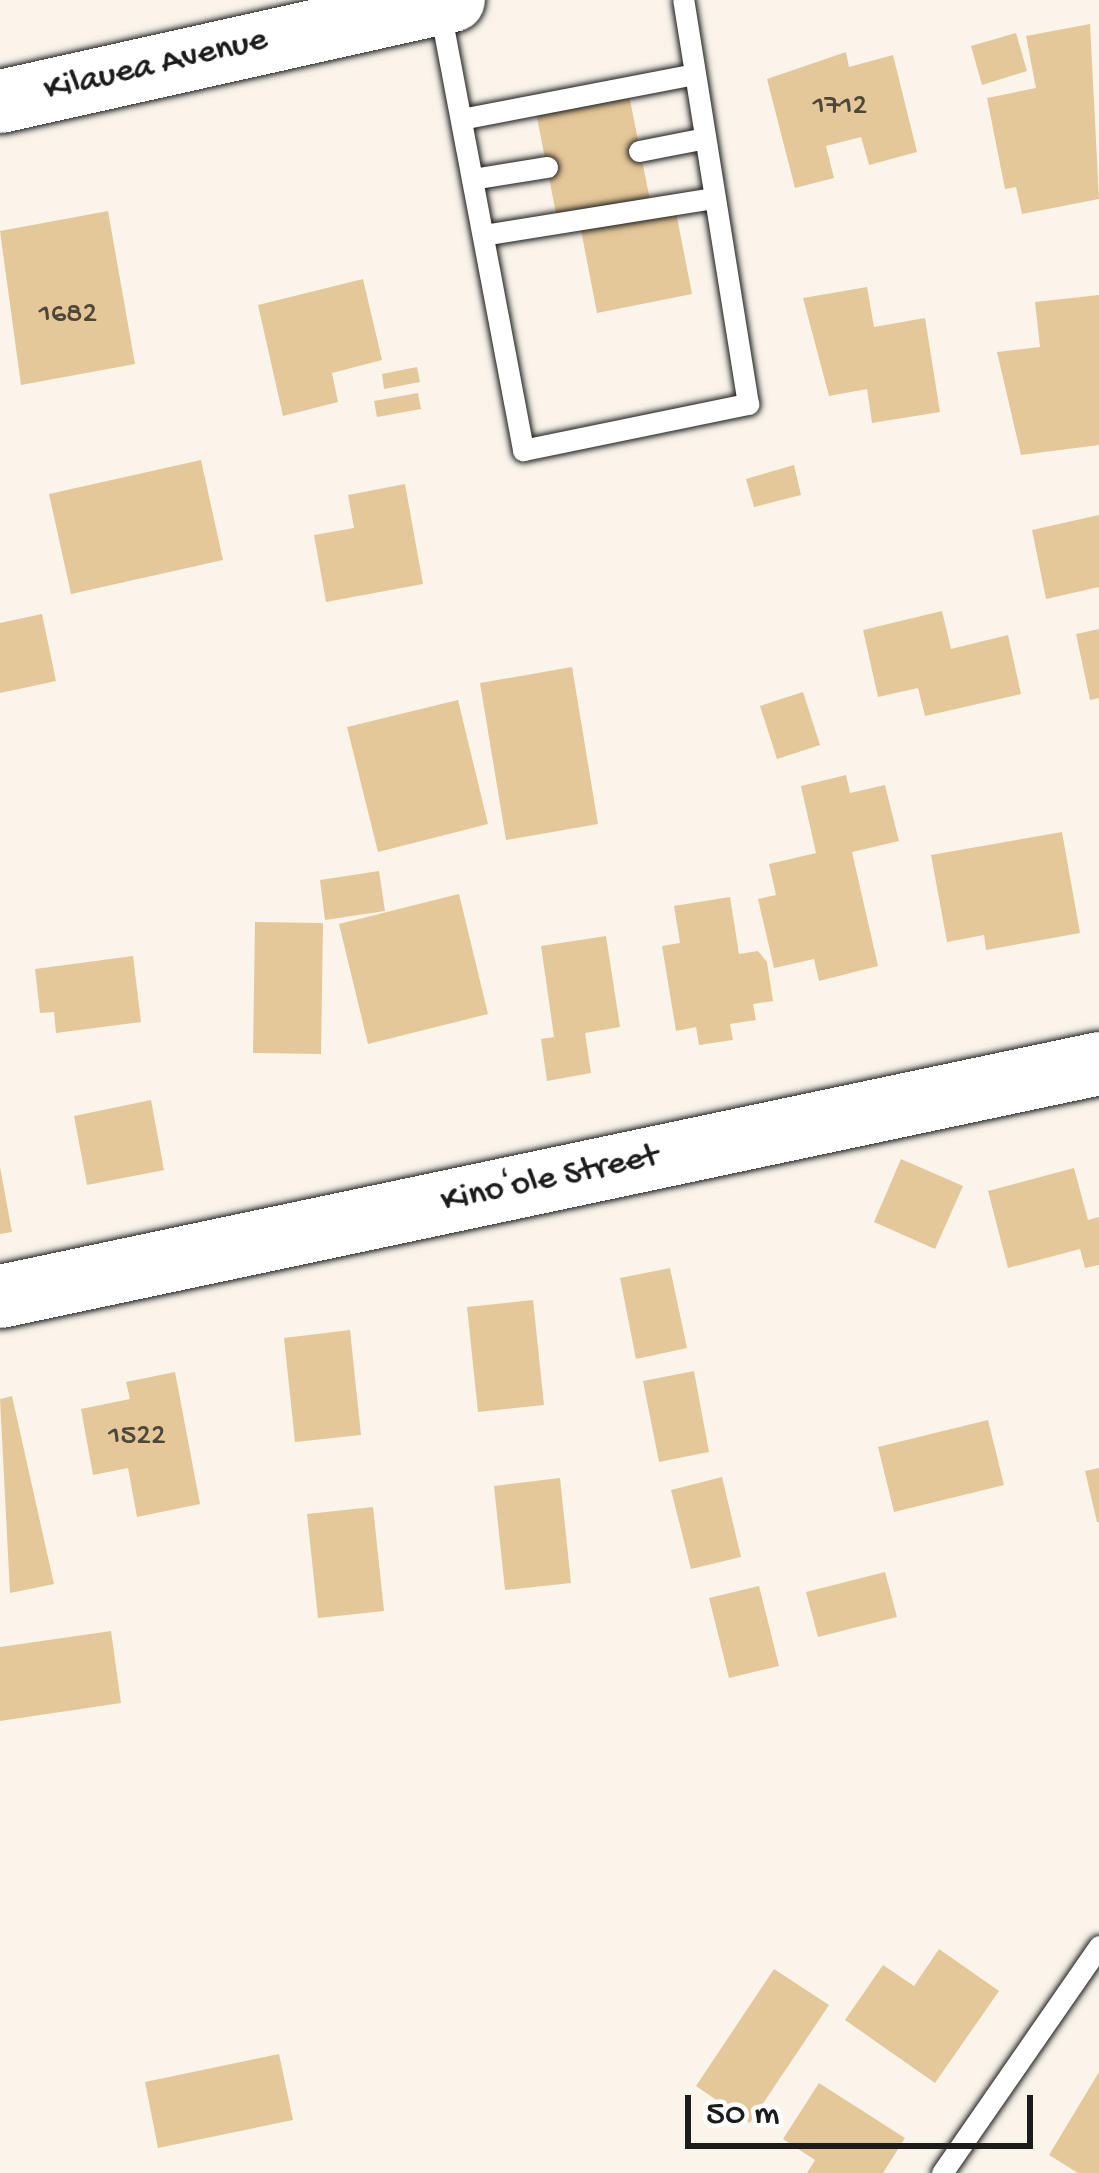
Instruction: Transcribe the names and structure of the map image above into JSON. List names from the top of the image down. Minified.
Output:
{"streets":{"street":["Kilauea Avenue","Kinoʻole Street"]},"house_numbers":["1712","1682","1522"],"scale_bar":"50 m"}
